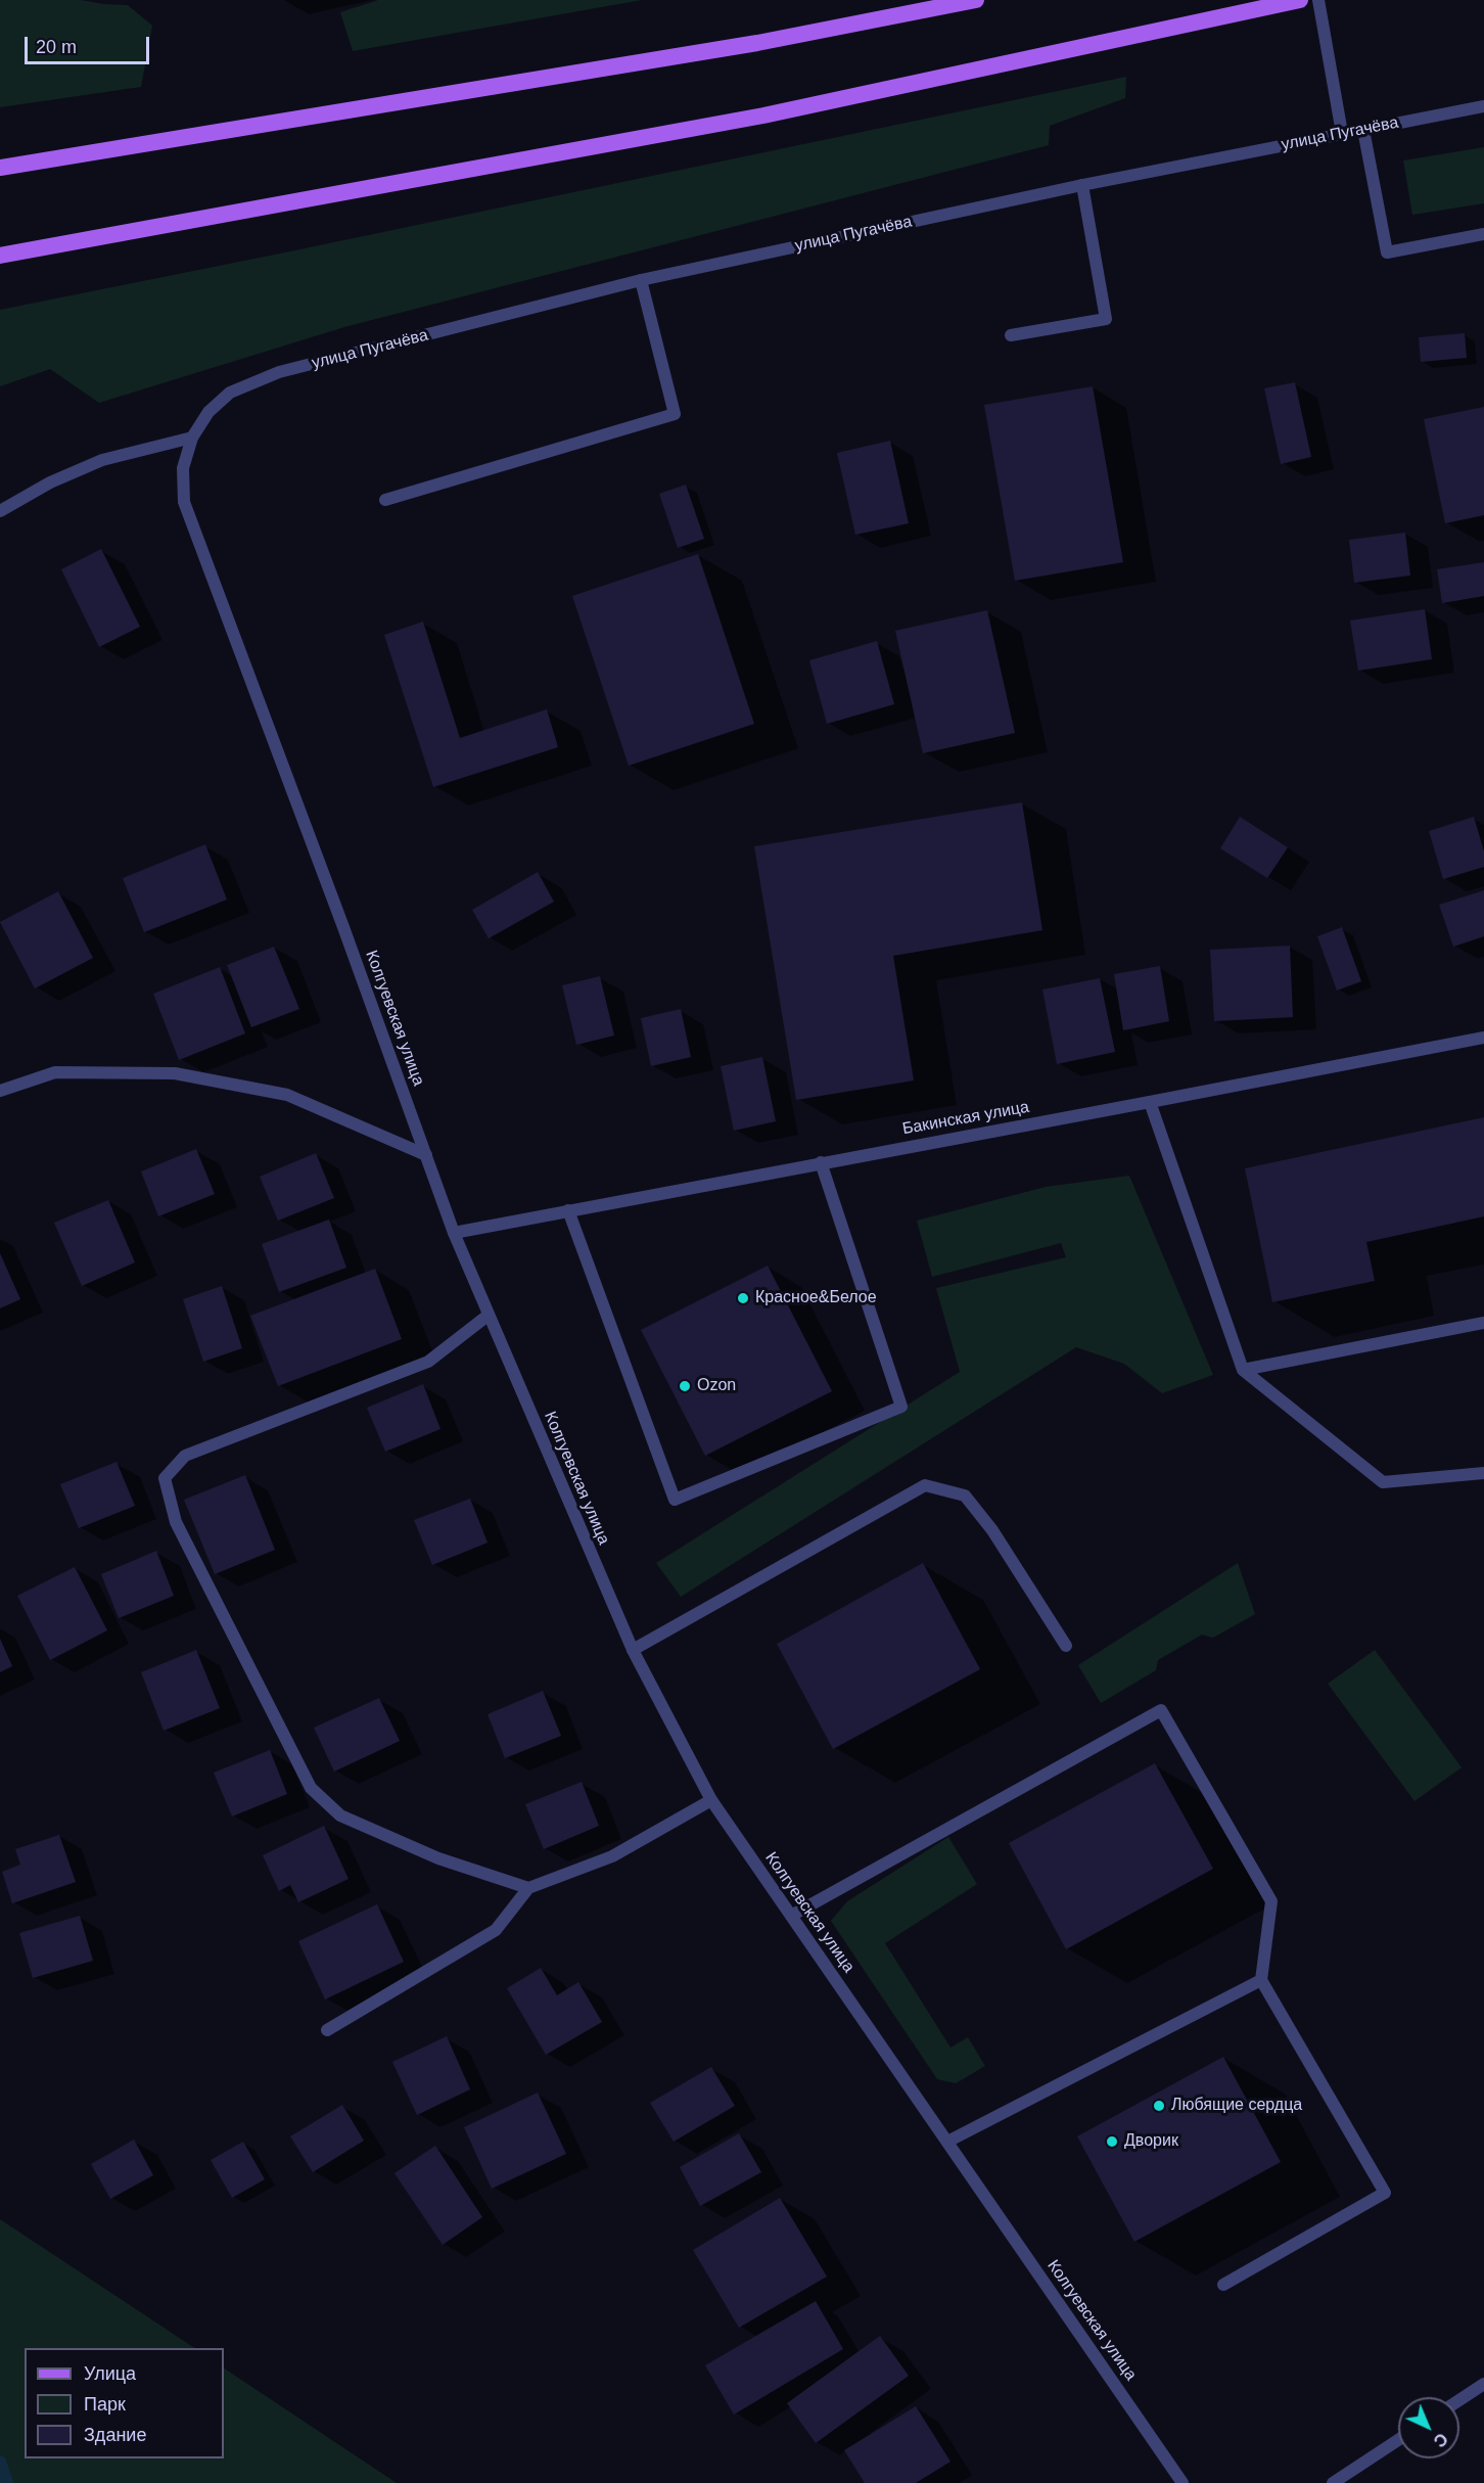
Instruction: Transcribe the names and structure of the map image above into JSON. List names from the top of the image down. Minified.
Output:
{"streets":{"street":["улица Пугачёва","Колгуевская улица","Бакинская улица"]},"crossings":[["улица Пугачёва","Колгуевская улица"],["Колгуевская улица","Бакинская улица"]],"places":["Красное&Белое","Ozon","Любящие сердца","Дворик"],"legend":["Улица","Парк","Здание"],"scale_bar":"20 m","north":"bottom right"}
